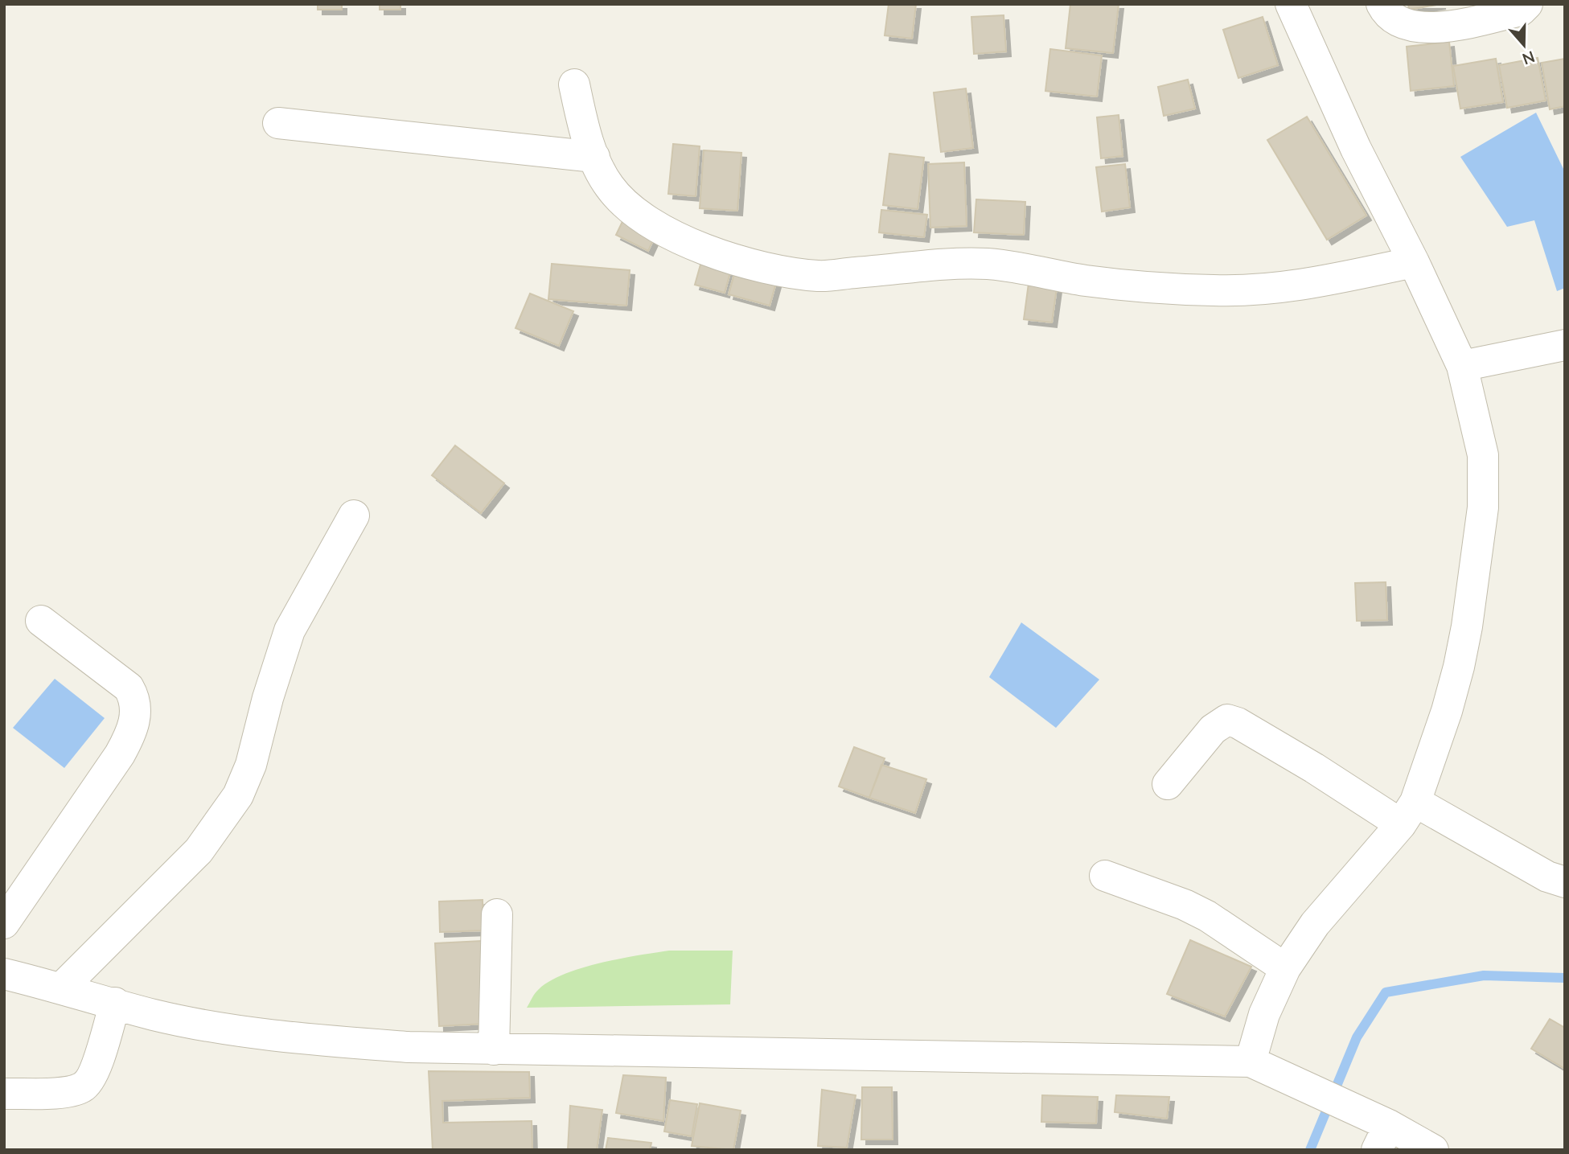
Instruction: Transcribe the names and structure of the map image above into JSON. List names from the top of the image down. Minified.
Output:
{"north":"bottom"}
